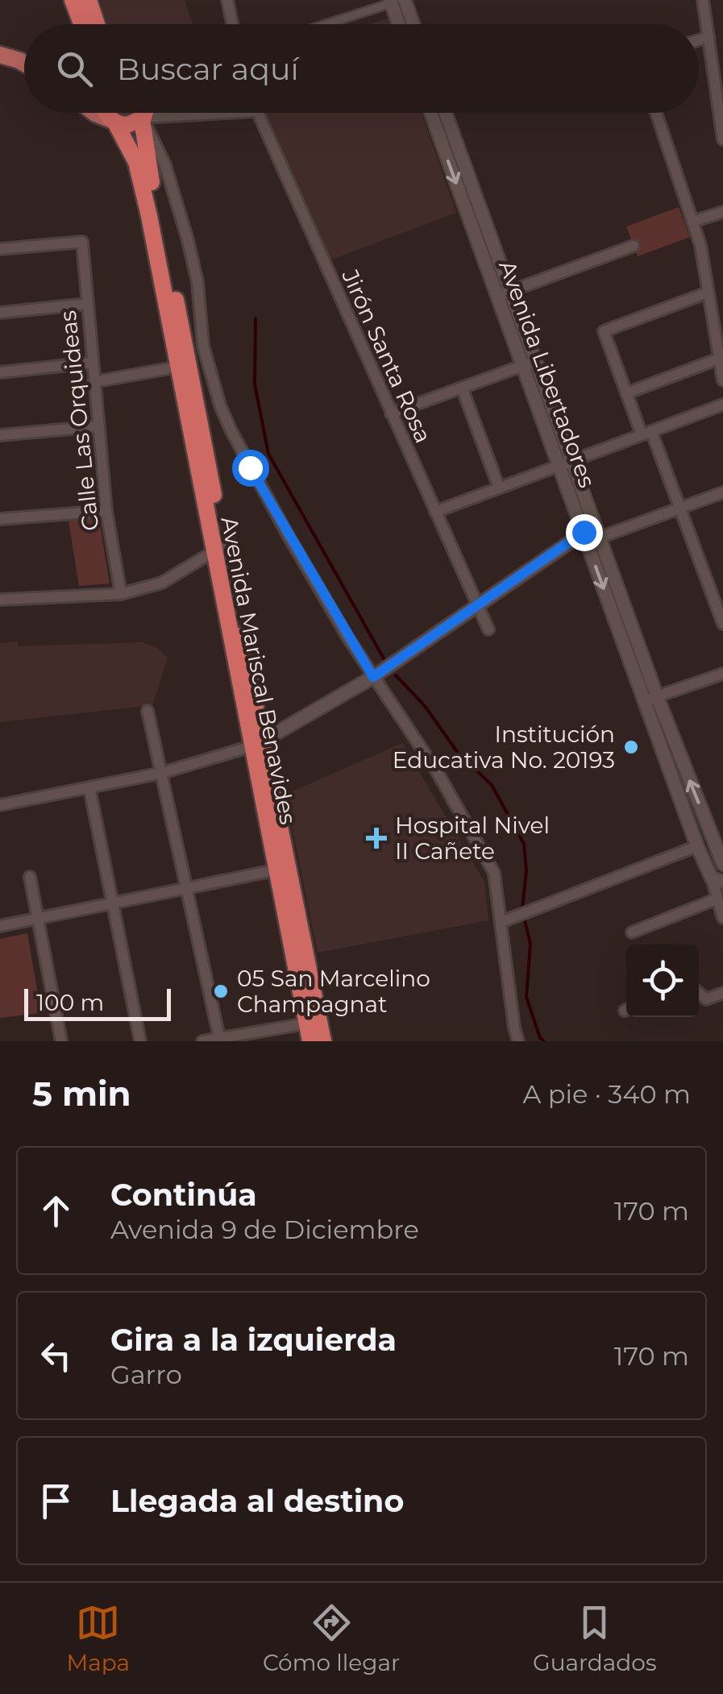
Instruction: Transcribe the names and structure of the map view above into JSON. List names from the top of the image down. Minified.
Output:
{"streets":{"highway":["Avenida Mariscal Benavides"],"street":["Jirón Santa Rosa","Avenida Libertadores","Calle Las Orquideas"]},"places":{"other":["Institución Educativa No. 20193","05 San Marcelino Champagnat"],"health":["Hospital Nivel II Cañete"]},"scale_bar":"100 m","page":{"search":"Buscar aquí","scale":"100 m","heading":["5 min","A pie · 340 m"],"list":[["Continúa","Avenida 9 de Diciembre","170 m"],["Gira a la izquierda","Garro","170 m"],"Llegada al destino"],"nav":["Mapa","Cómo llegar","Guardados"]}}
